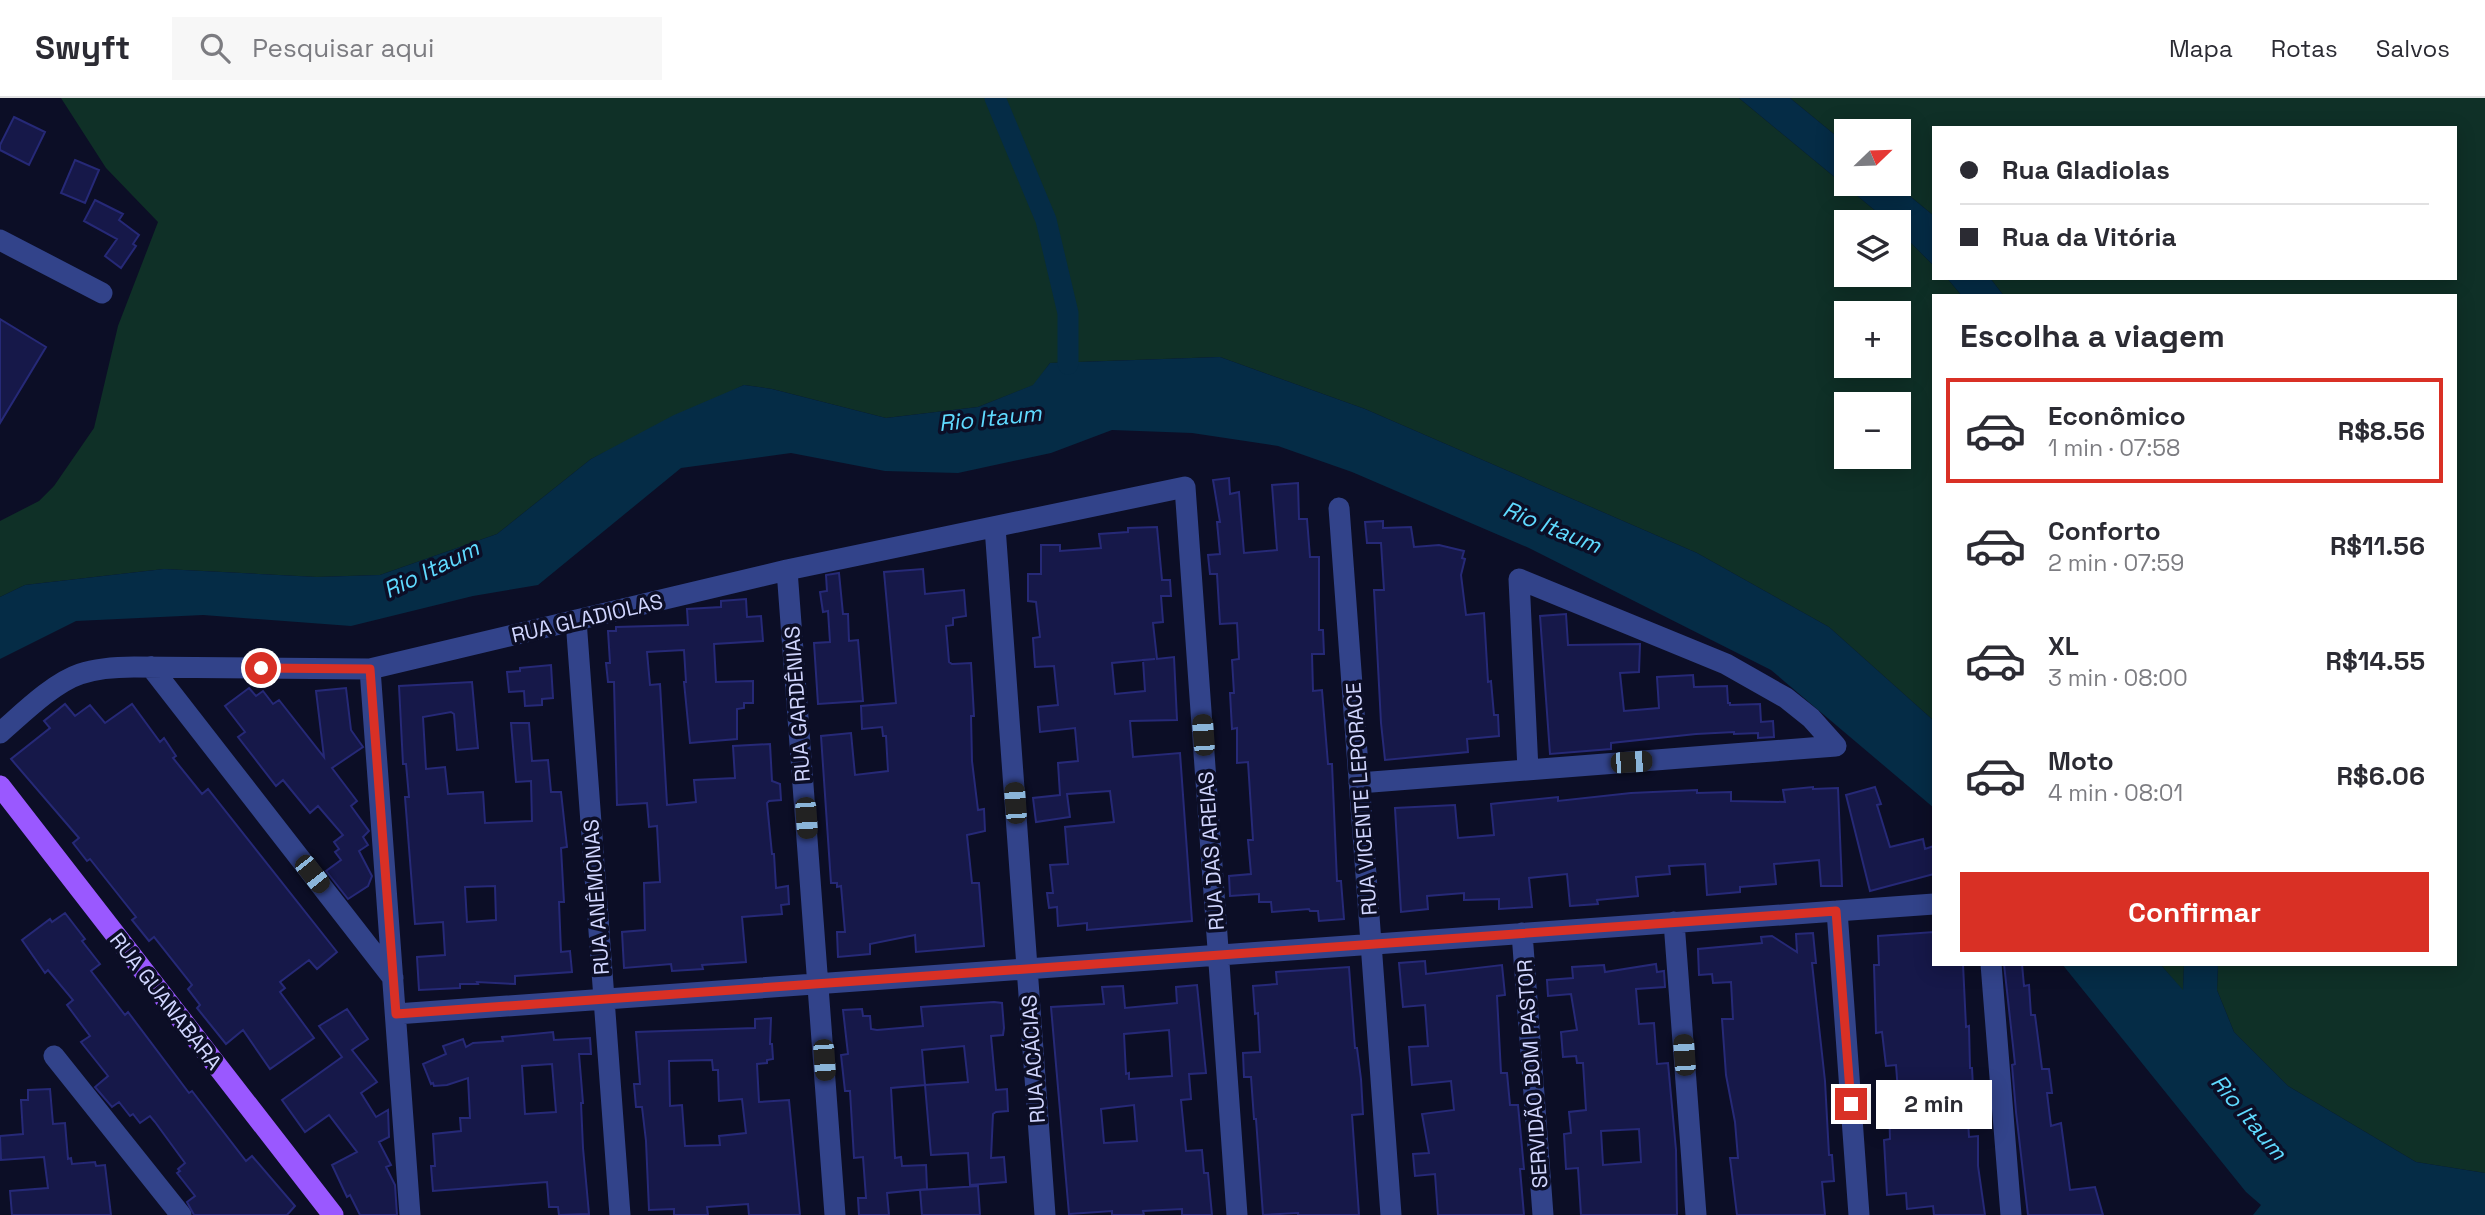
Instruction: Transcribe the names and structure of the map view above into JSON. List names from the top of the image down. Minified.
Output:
{"streets":{"main road":["RUA GUANABARA"],"street":["RUA GLADIOLAS","RUA GARDÊNIAS","RUA VICENTE LEPORACE","RUA DAS AREIAS","RUA ANÊMONAS","RUA ACÁCIAS","SERVIDÃO BOM PASTOR"]},"crossings":[["RUA GLADIOLAS","RUA GARDÊNIAS"],["RUA GLADIOLAS","RUA DAS AREIAS"],["RUA GLADIOLAS","RUA ANÊMONAS"],["RUA GLADIOLAS","RUA ACÁCIAS"]],"water":["Rio Itaum"],"north":"top right","page":{"header":"Swyft","search":"Pesquisar aqui","nav":["Mapa","Rotas","Salvos"],"map_buttons":["+","−"],"banner":["Rua Gladiolas","Rua da Vitória"],"heading":"Escolha a viagem","list":[{"name":"Econômico","note":"1 min · 07:58","value":"R$8.56"},{"name":"Conforto","note":"2 min · 07:59","value":"R$11.56"},{"name":"XL","note":"3 min · 08:00","value":"R$14.55"},{"name":"Moto","note":"4 min · 08:01","value":"R$6.06"}],"buttons":"Confirmar","bubble":"2 min"}}
